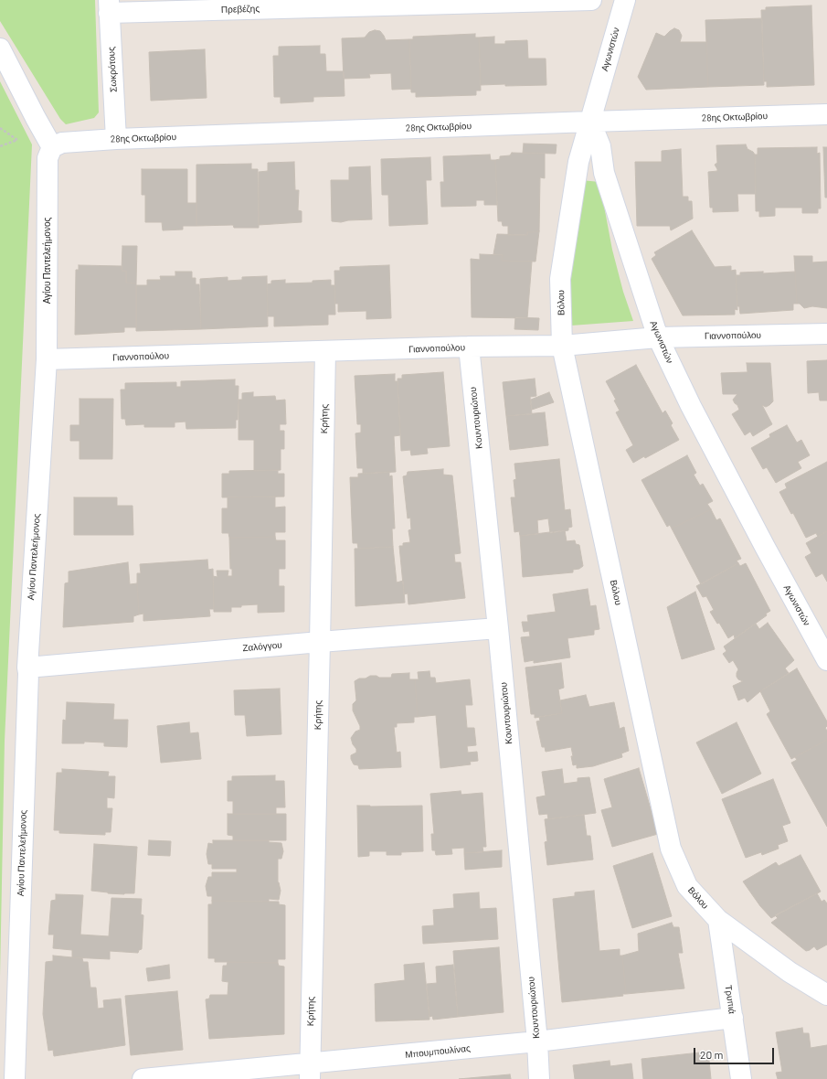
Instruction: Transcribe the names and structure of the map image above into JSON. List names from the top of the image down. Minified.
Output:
{"streets":{"street":["Πρεβέζης","Αγωνιστών","Σωκρότους","28ης Οκτωβρίου","Αγίου Παντελεήμονος","Βόλου","Γιαννοπούλου","Κουντουριώτου","Κρήτης","Ζαλόγγου","Τρυπιά","Μπουμπουλίνας"]},"crossings":[["Πρεβέζης","Σωκρότους"],["Αγωνιστών","28ης Οκτωβρίου"],["Αγωνιστών","Βόλου"],["Αγωνιστών","Γιαννοπούλου"],["Σωκρότους","28ης Οκτωβρίου"],["28ης Οκτωβρίου","Αγίου Παντελεήμονος"],["28ης Οκτωβρίου","Βόλου"],["Αγίου Παντελεήμονος","Γιαννοπούλου"],["Αγίου Παντελεήμονος","Ζαλόγγου"],["Βόλου","Γιαννοπούλου"],["Βόλου","Τρυπιά"],["Γιαννοπούλου","Κουντουριώτου"],["Γιαννοπούλου","Κρήτης"],["Κουντουριώτου","Ζαλόγγου"],["Κουντουριώτου","Μπουμπουλίνας"],["Κρήτης","Ζαλόγγου"],["Κρήτης","Μπουμπουλίνας"],["Τρυπιά","Μπουμπουλίνας"]],"scale_bar":"20 m"}
